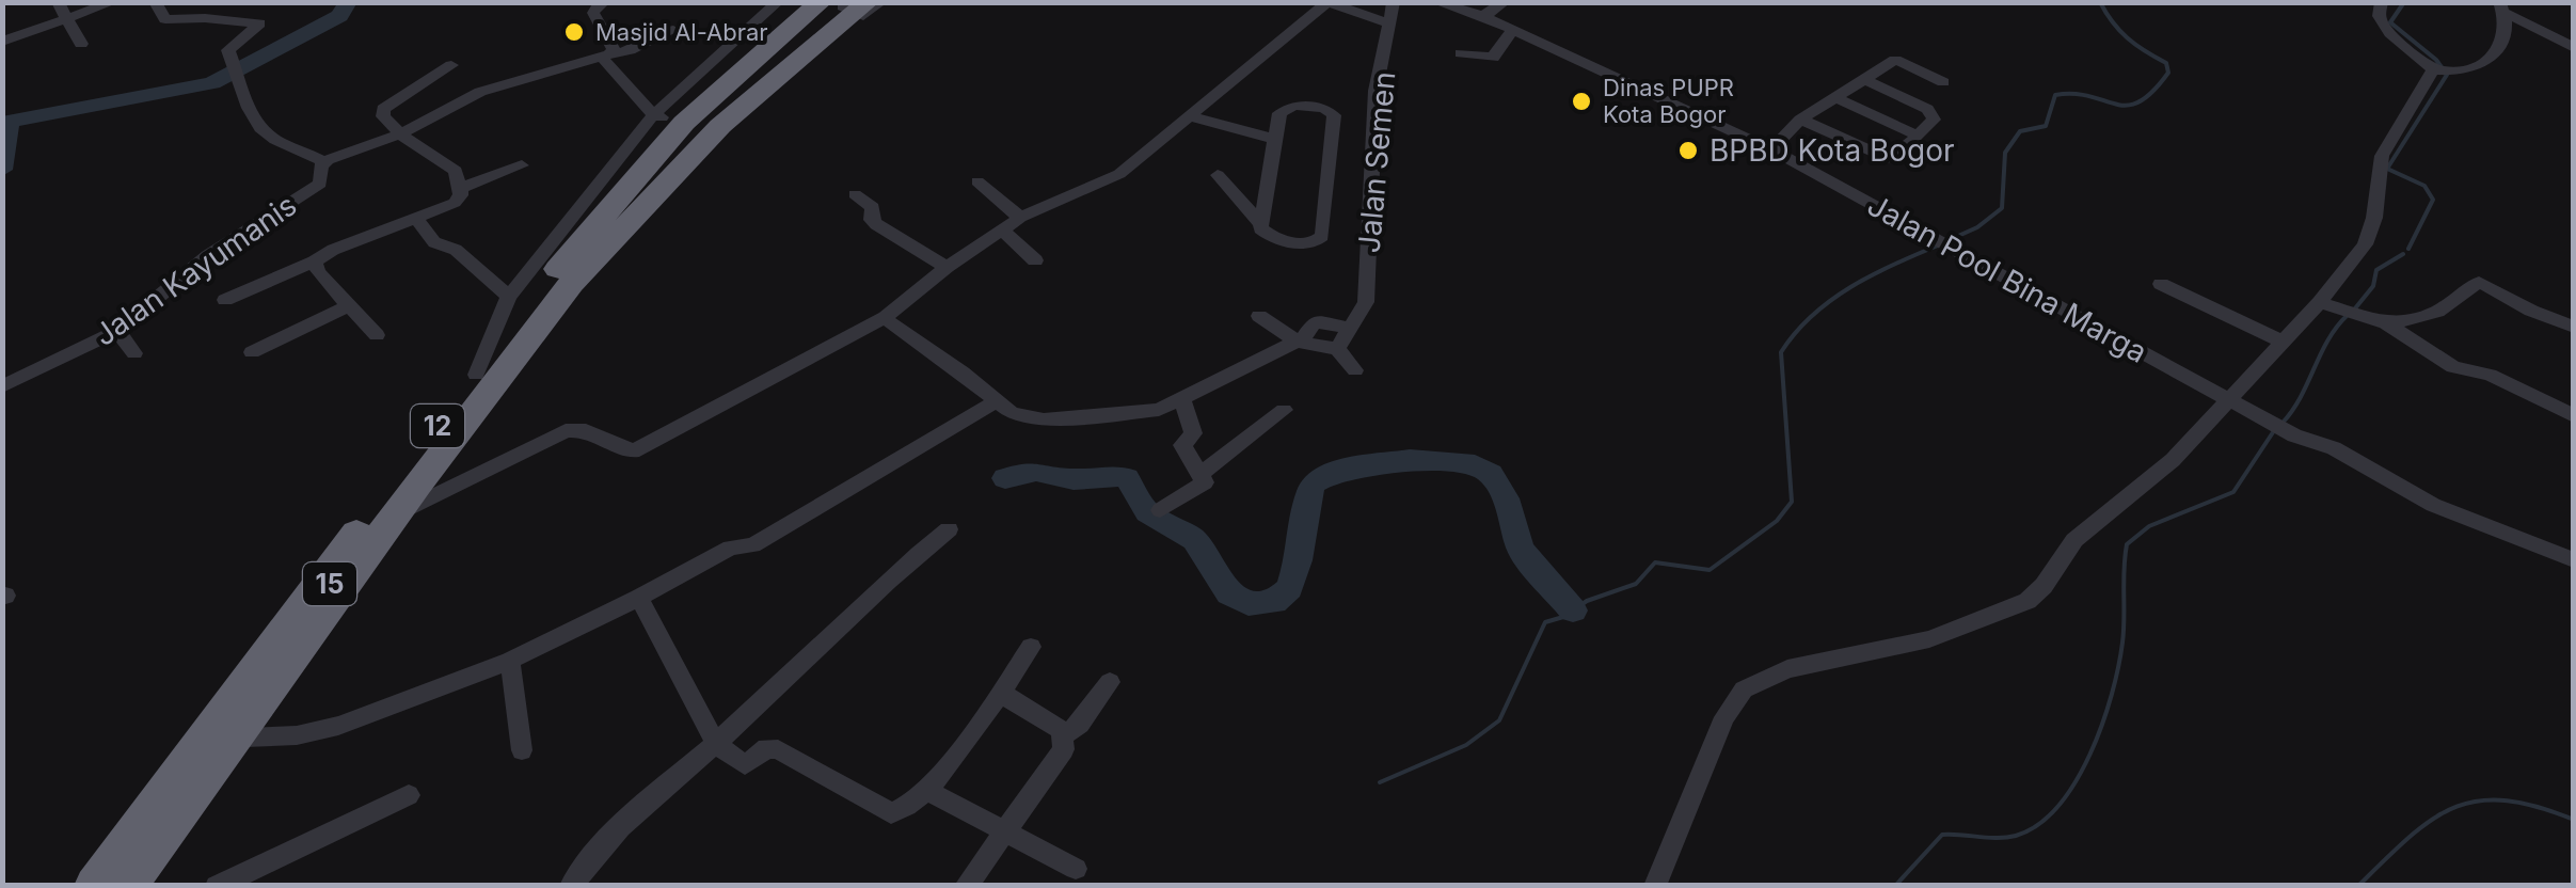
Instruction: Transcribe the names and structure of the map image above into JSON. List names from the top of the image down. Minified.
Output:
{"streets":{"highway":["12","15"],"street":["Jalan Semen","Jalan Kayumanis","Jalan Pool Bina Marga"]},"places":["Masjid Al-Abrar","Dinas PUPR Kota Bogor","BPBD Kota Bogor"]}
